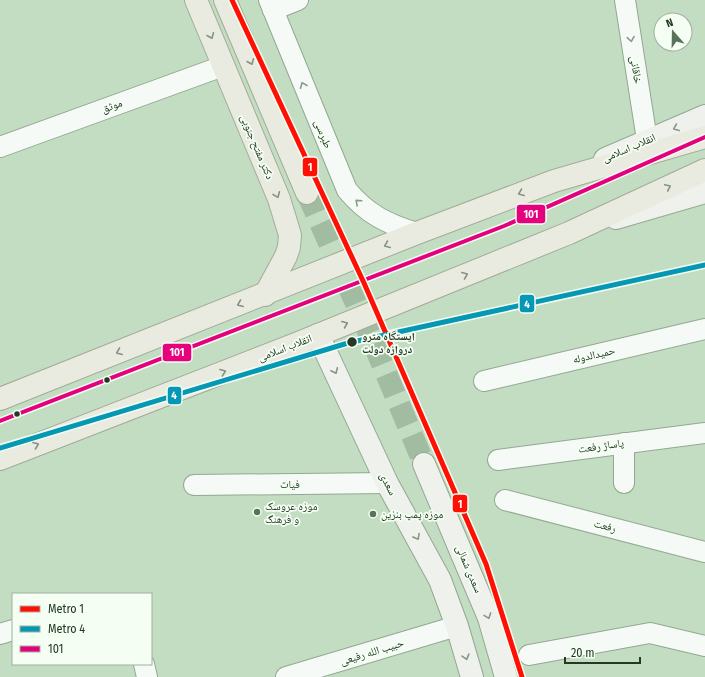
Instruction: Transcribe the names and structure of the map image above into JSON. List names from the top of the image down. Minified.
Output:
{"streets":{"main road":["دکتر مفتح جنوبی","انقلاب اسلامی","سعدی","سعدی شمالی"],"street":["خاقانی","موثق","طبرسی","حمیدالدوله","پاساژ رفعت","فیات","رفعت","حبیب الله رفیعی"]},"crossings":[["خاقانی","انقلاب اسلامی"],["موثق","دکتر مفتح جنوبی"],["طبرسی","انقلاب اسلامی"],["دکتر مفتح جنوبی","انقلاب اسلامی"],["انقلاب اسلامی","سعدی"],["فیات","سعدی"],["سعدی","حبیب الله رفیعی"]],"one_way":["خاقانی","طبرسی","سعدی","سعدی شمالی"],"places":["ایستگاه مترو دروازه دولت","موزه عروسک و فرهنگ","موزه پمپ بنزین"],"lines":["metro line 1","transit line 101","metro line 4"],"legend":["Metro 1","Metro 4","101"],"scale_bar":"20 m","north":"top"}
